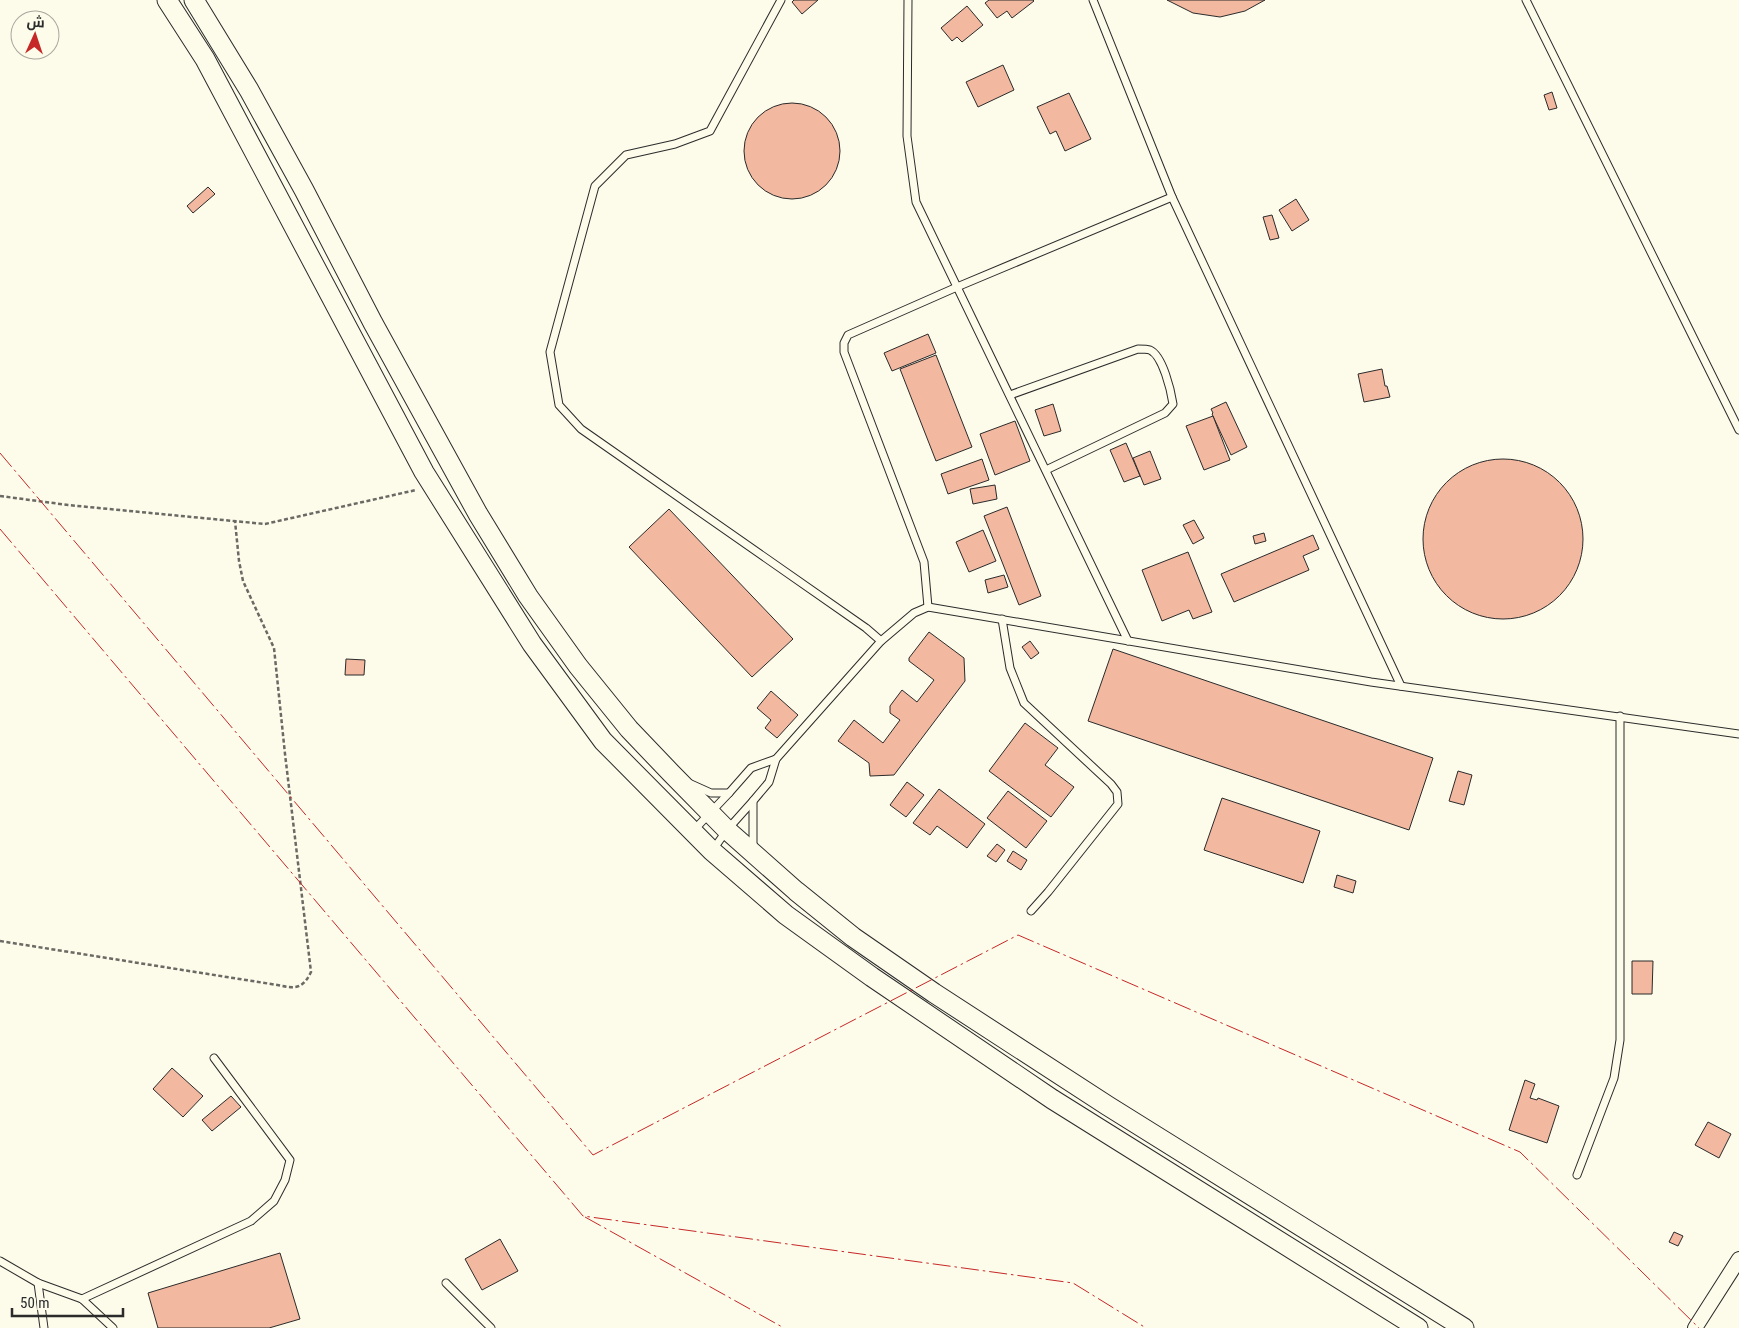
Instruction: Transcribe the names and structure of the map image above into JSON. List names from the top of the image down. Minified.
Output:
{"scale_bar":"50 m","north":"top"}
